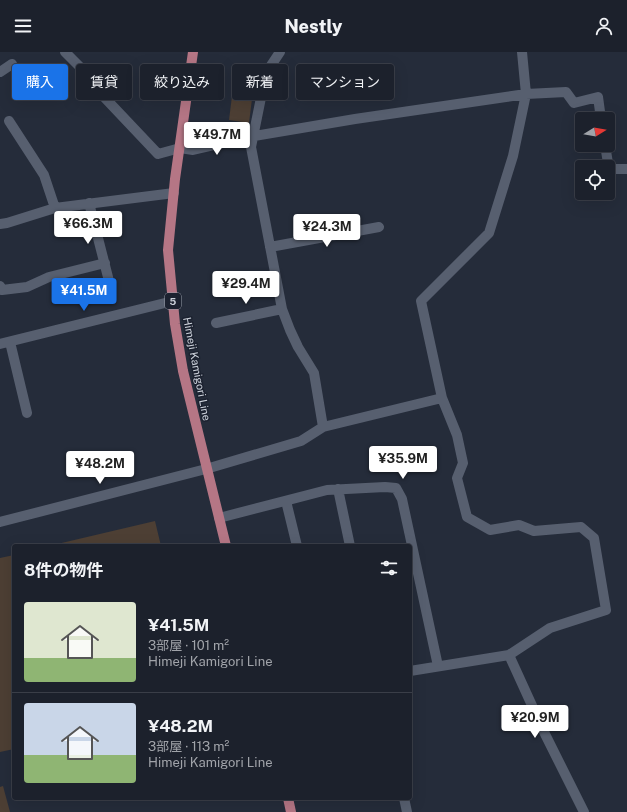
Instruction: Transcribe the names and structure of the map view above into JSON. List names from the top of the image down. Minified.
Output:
{"streets":{"main road":["5","Himeji Kamigori Line"]},"north":"right","page":{"header":"Nestly","chip":["購入","賃貸","絞り込み","新着","マンション"],"price":["¥49.7M","¥66.3M","¥24.3M","¥29.4M","¥41.5M","¥35.9M","¥48.2M","¥20.9M"],"heading":"8件の物件","list":[{"name":"¥41.5M","note":"3部屋 · 101 m² · Himeji Kamigori Line"},{"name":"¥48.2M","note":"3部屋 · 113 m² · Himeji Kamigori Line"}]}}
